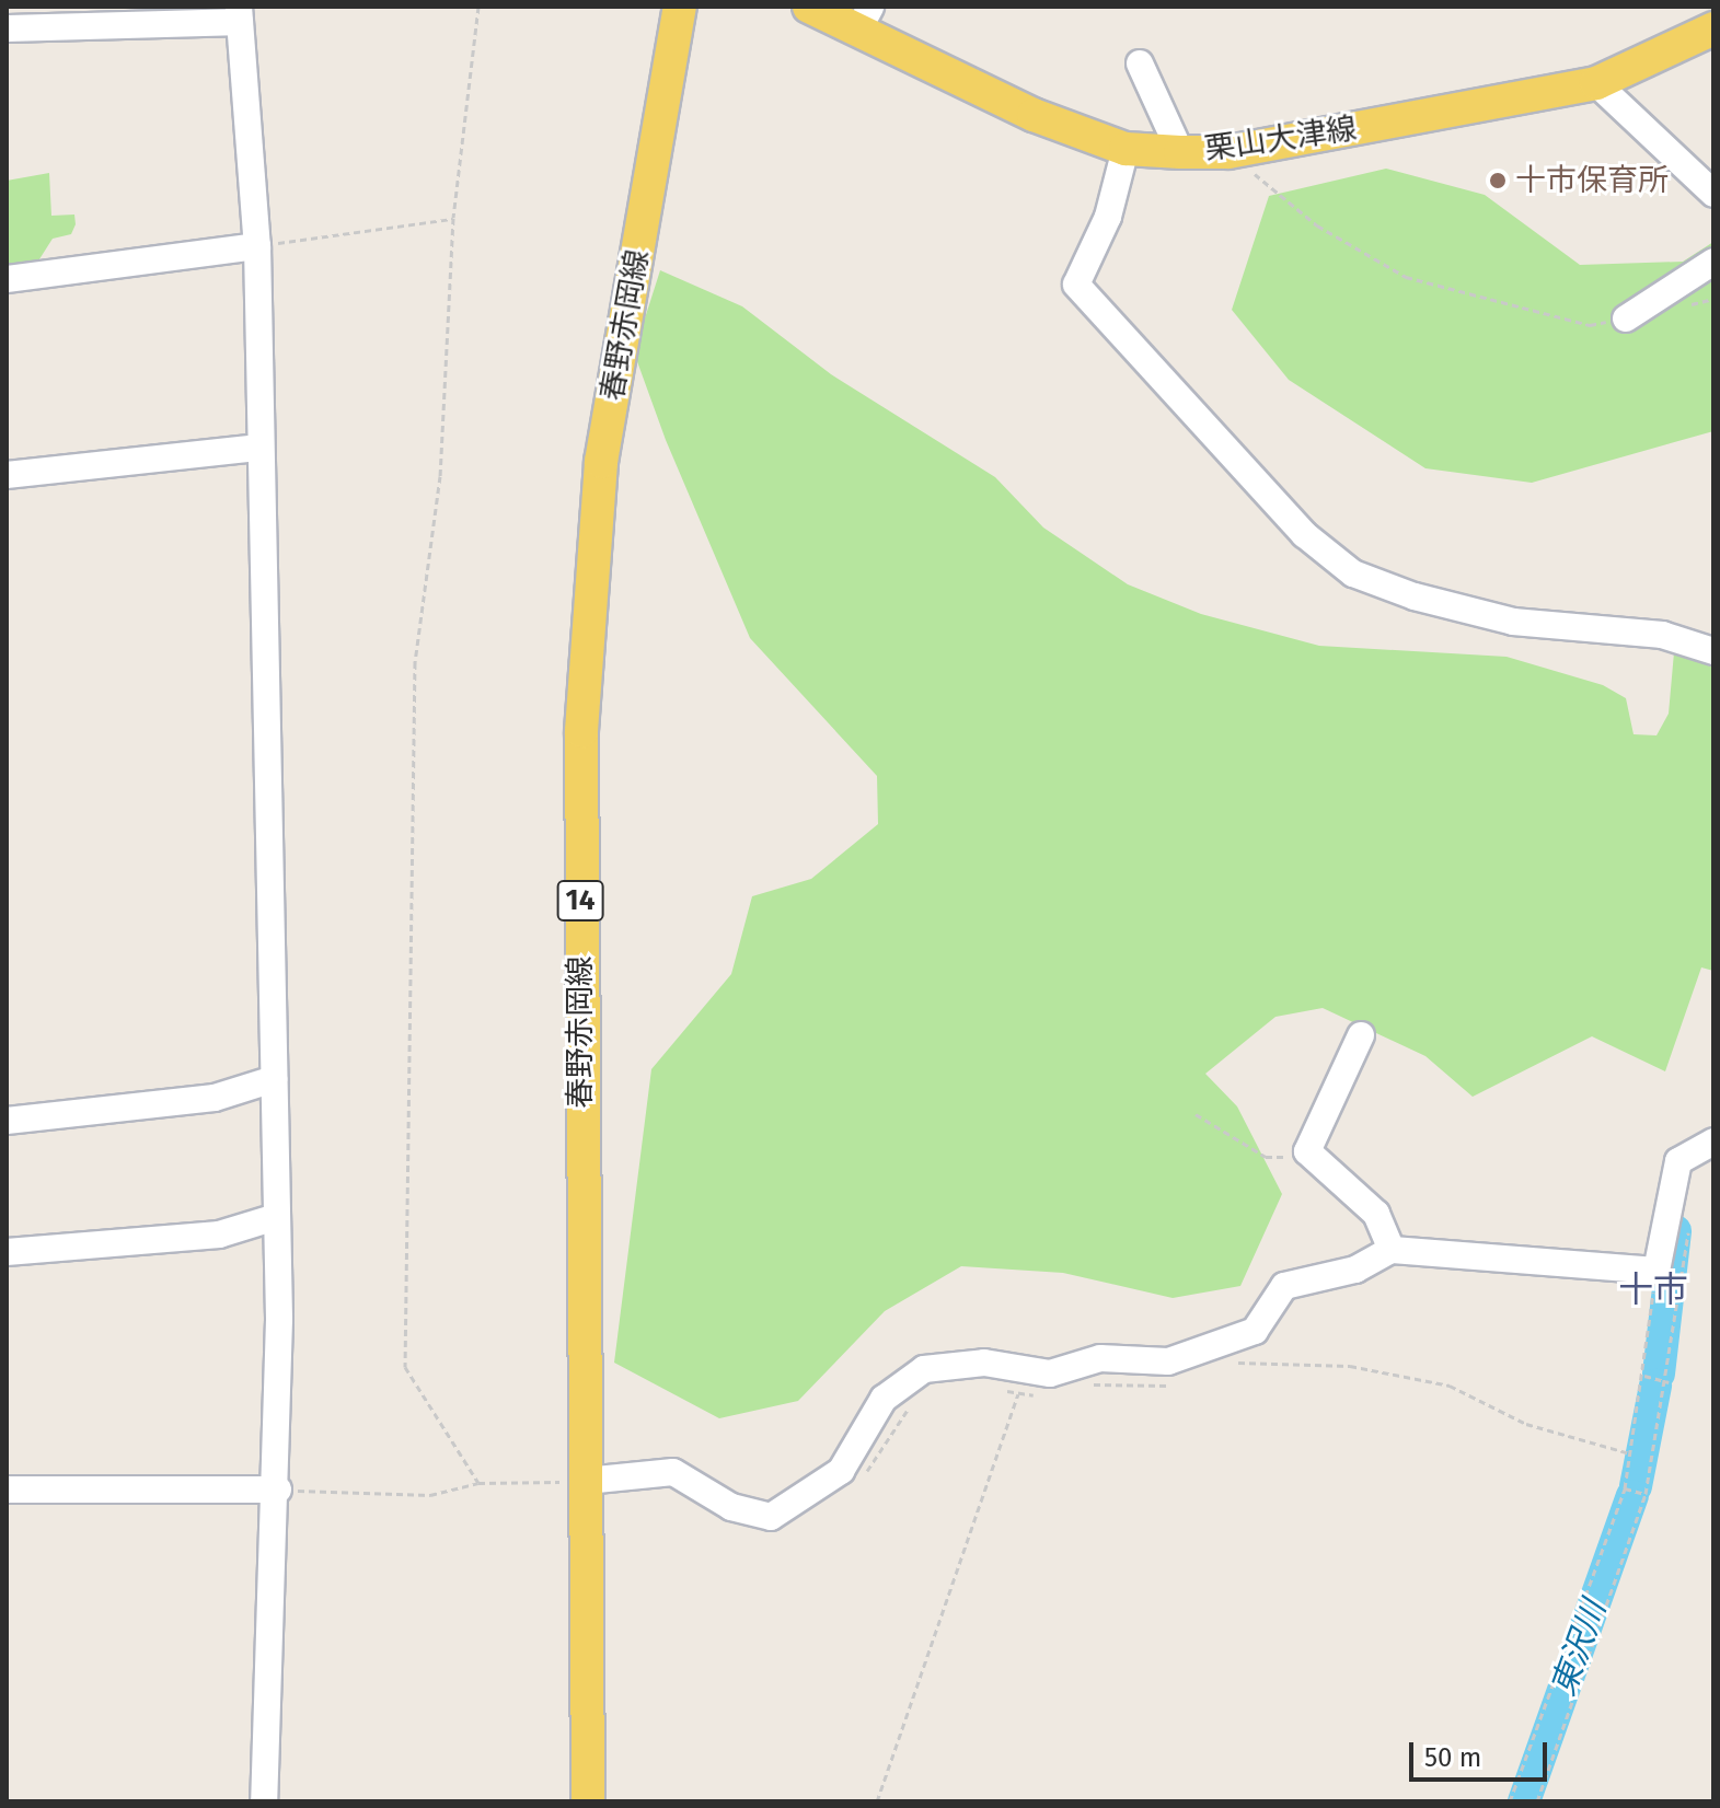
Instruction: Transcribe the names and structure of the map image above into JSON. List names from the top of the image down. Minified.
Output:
{"streets":{"main road":["栗山大津線","春野赤岡線","14"]},"districts":["十市"],"water":["東沢川"],"places":["十市保育所"],"scale_bar":"50 m"}
